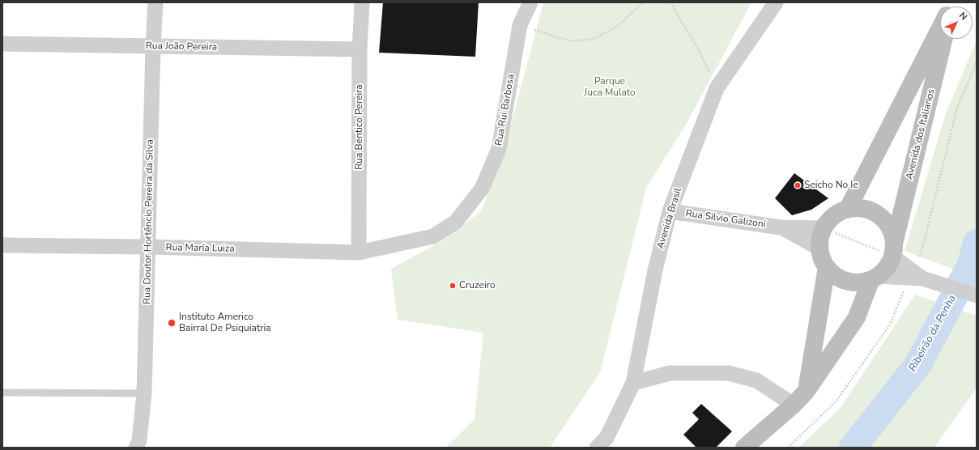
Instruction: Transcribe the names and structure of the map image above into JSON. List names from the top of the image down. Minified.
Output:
{"streets":{"main road":["Avenida dos Italianos"],"street":["Rua João Pereira","Rua Rui Barbosa","Rua Bentico Pereira","Avenida Brasil","Rua Silvio Galizoni","Rua Doutor Hortêncio Pereira da Silva","Rua María Luiza"]},"crossings":[["Rua João Pereira","Rua Bentico Pereira"],["Rua João Pereira","Rua Doutor Hortêncio Pereira da Silva"],["Rua Rui Barbosa","Rua Bentico Pereira"],["Rua Rui Barbosa","Rua María Luiza"],["Rua Bentico Pereira","Rua María Luiza"],["Avenida Brasil","Rua Silvio Galizoni"],["Rua Doutor Hortêncio Pereira da Silva","Rua María Luiza"]],"water":["Ribeirão da Penha"],"parks":["Parque Juca Mulato"],"places":["Seicho No Ie","Cruzeiro","Instituto Americo Bairral De Psiquiatria"],"north":"top right"}
